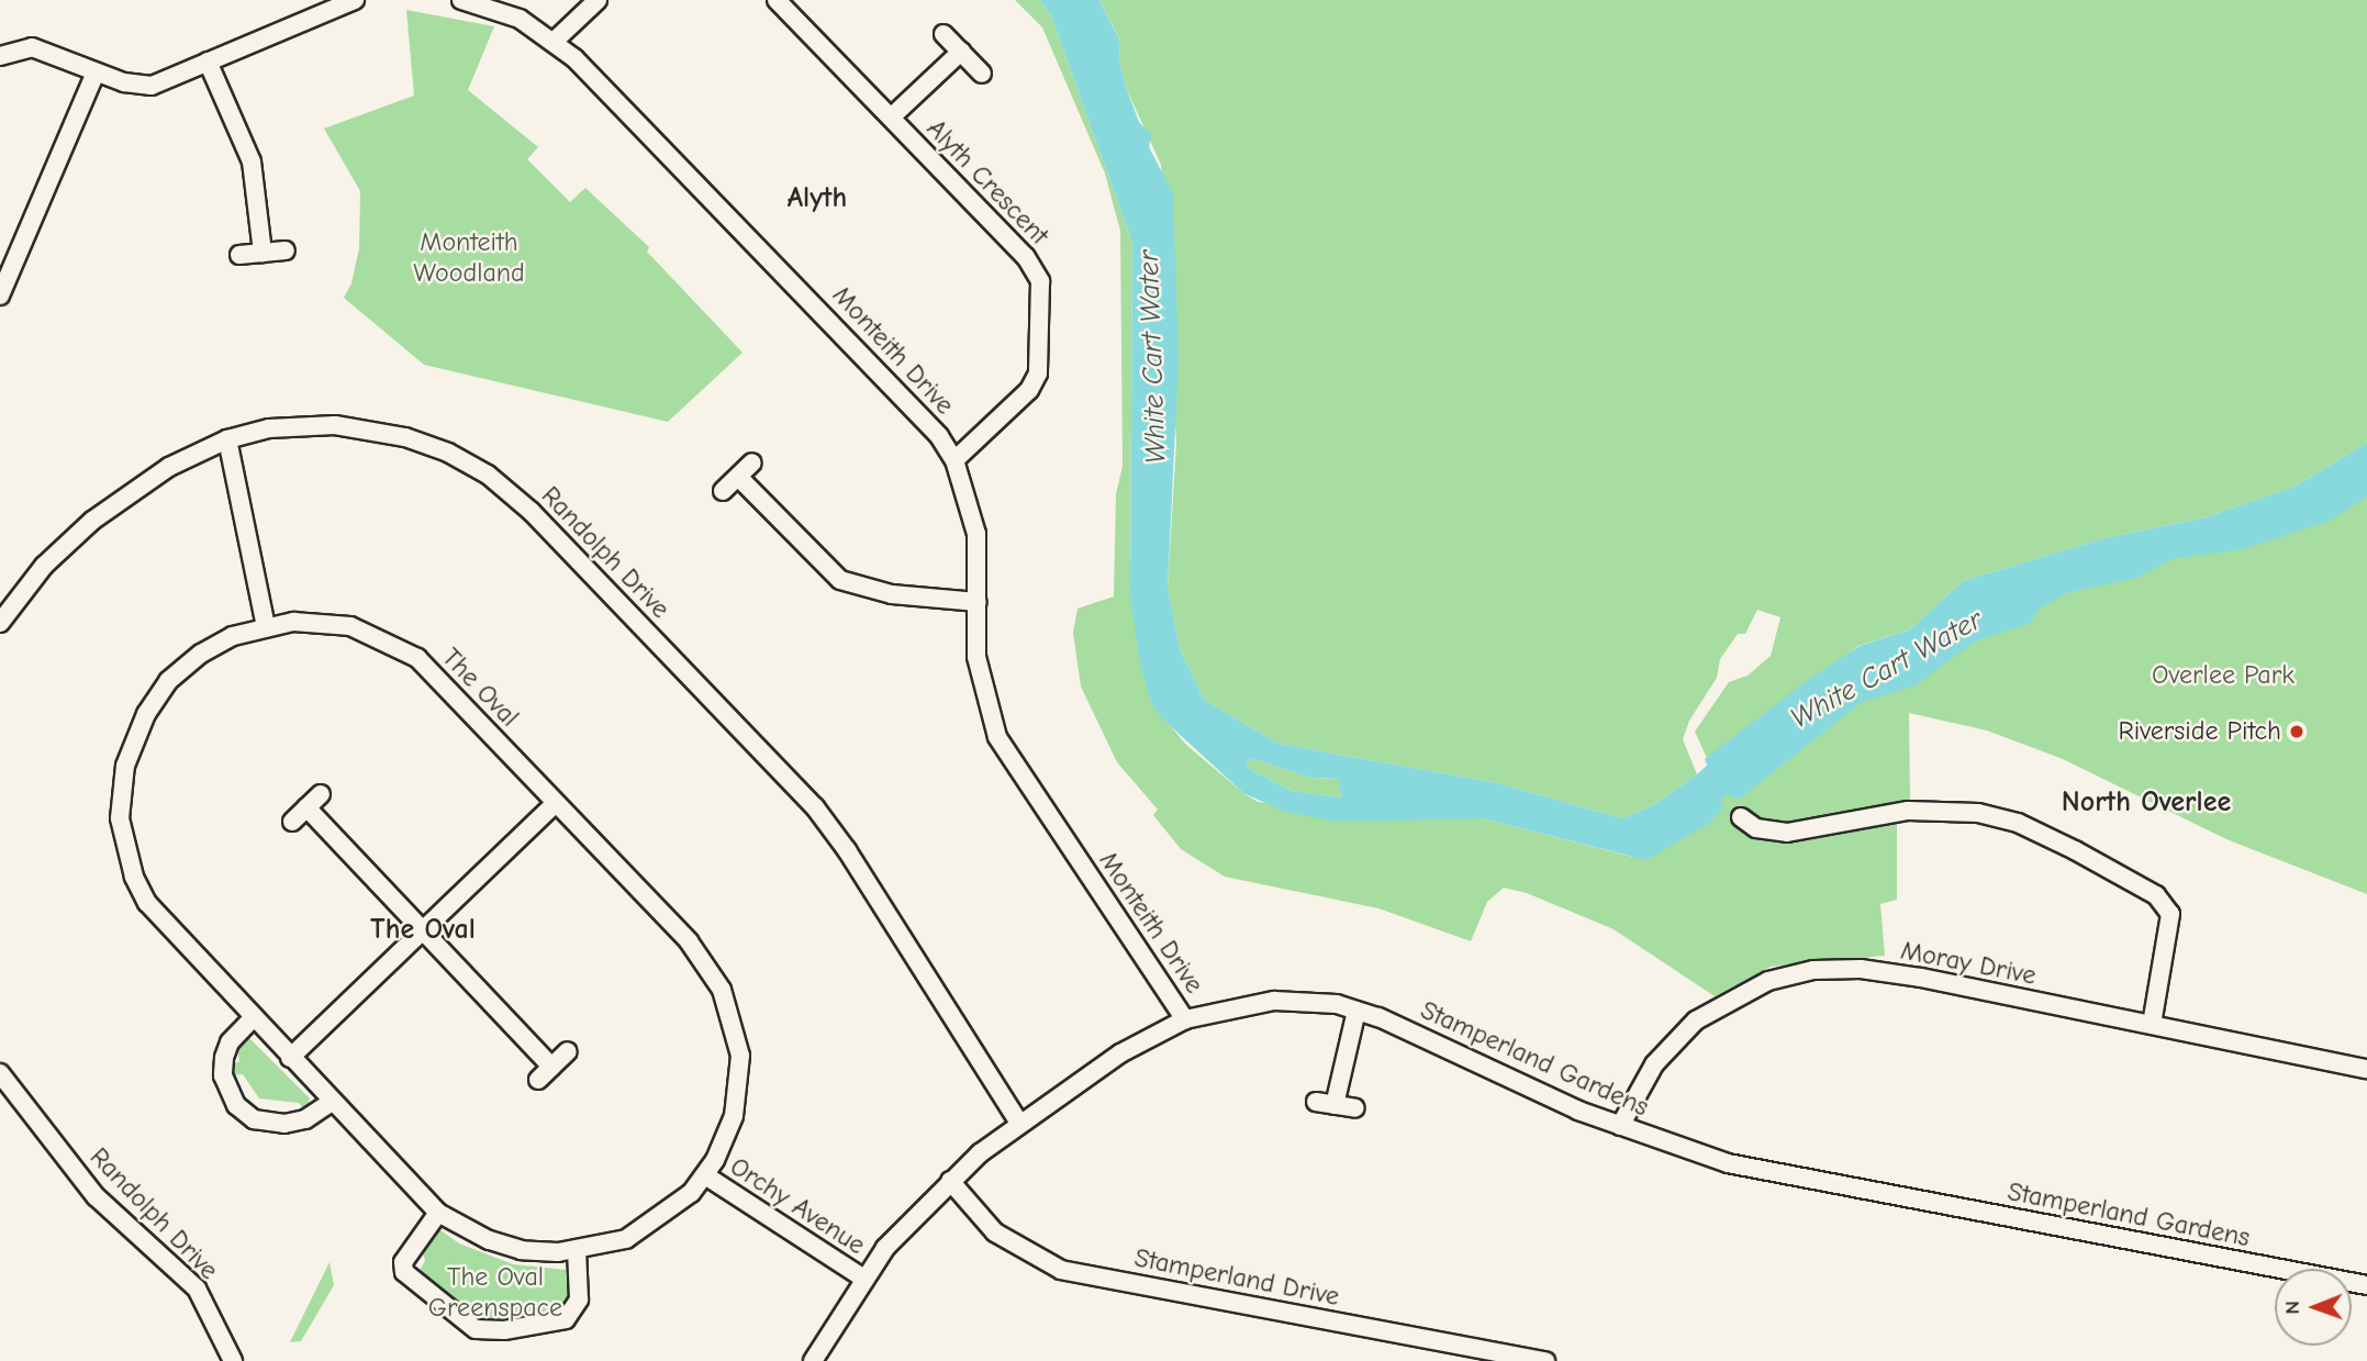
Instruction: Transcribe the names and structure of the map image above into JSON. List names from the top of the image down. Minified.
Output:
{"streets":{"street":["Alyth Crescent","Monteith Drive","Randolph Drive","The Oval","Moray Drive","Stamperland Gardens","Orchy Avenue","Stamperland Drive"]},"crossings":[["Alyth Crescent","Monteith Drive"],["Monteith Drive","Stamperland Gardens"],["Randolph Drive","Stamperland Gardens"],["The Oval","Orchy Avenue"],["Moray Drive","Stamperland Gardens"],["Stamperland Gardens","Orchy Avenue"],["Stamperland Gardens","Stamperland Drive"]],"districts":["Alyth","North Overlee","The Oval"],"water":["White Cart Water"],"parks":["Monteith Woodland","Overlee Park","The Oval Greenspace"],"places":["Riverside Pitch"],"north":"left"}
